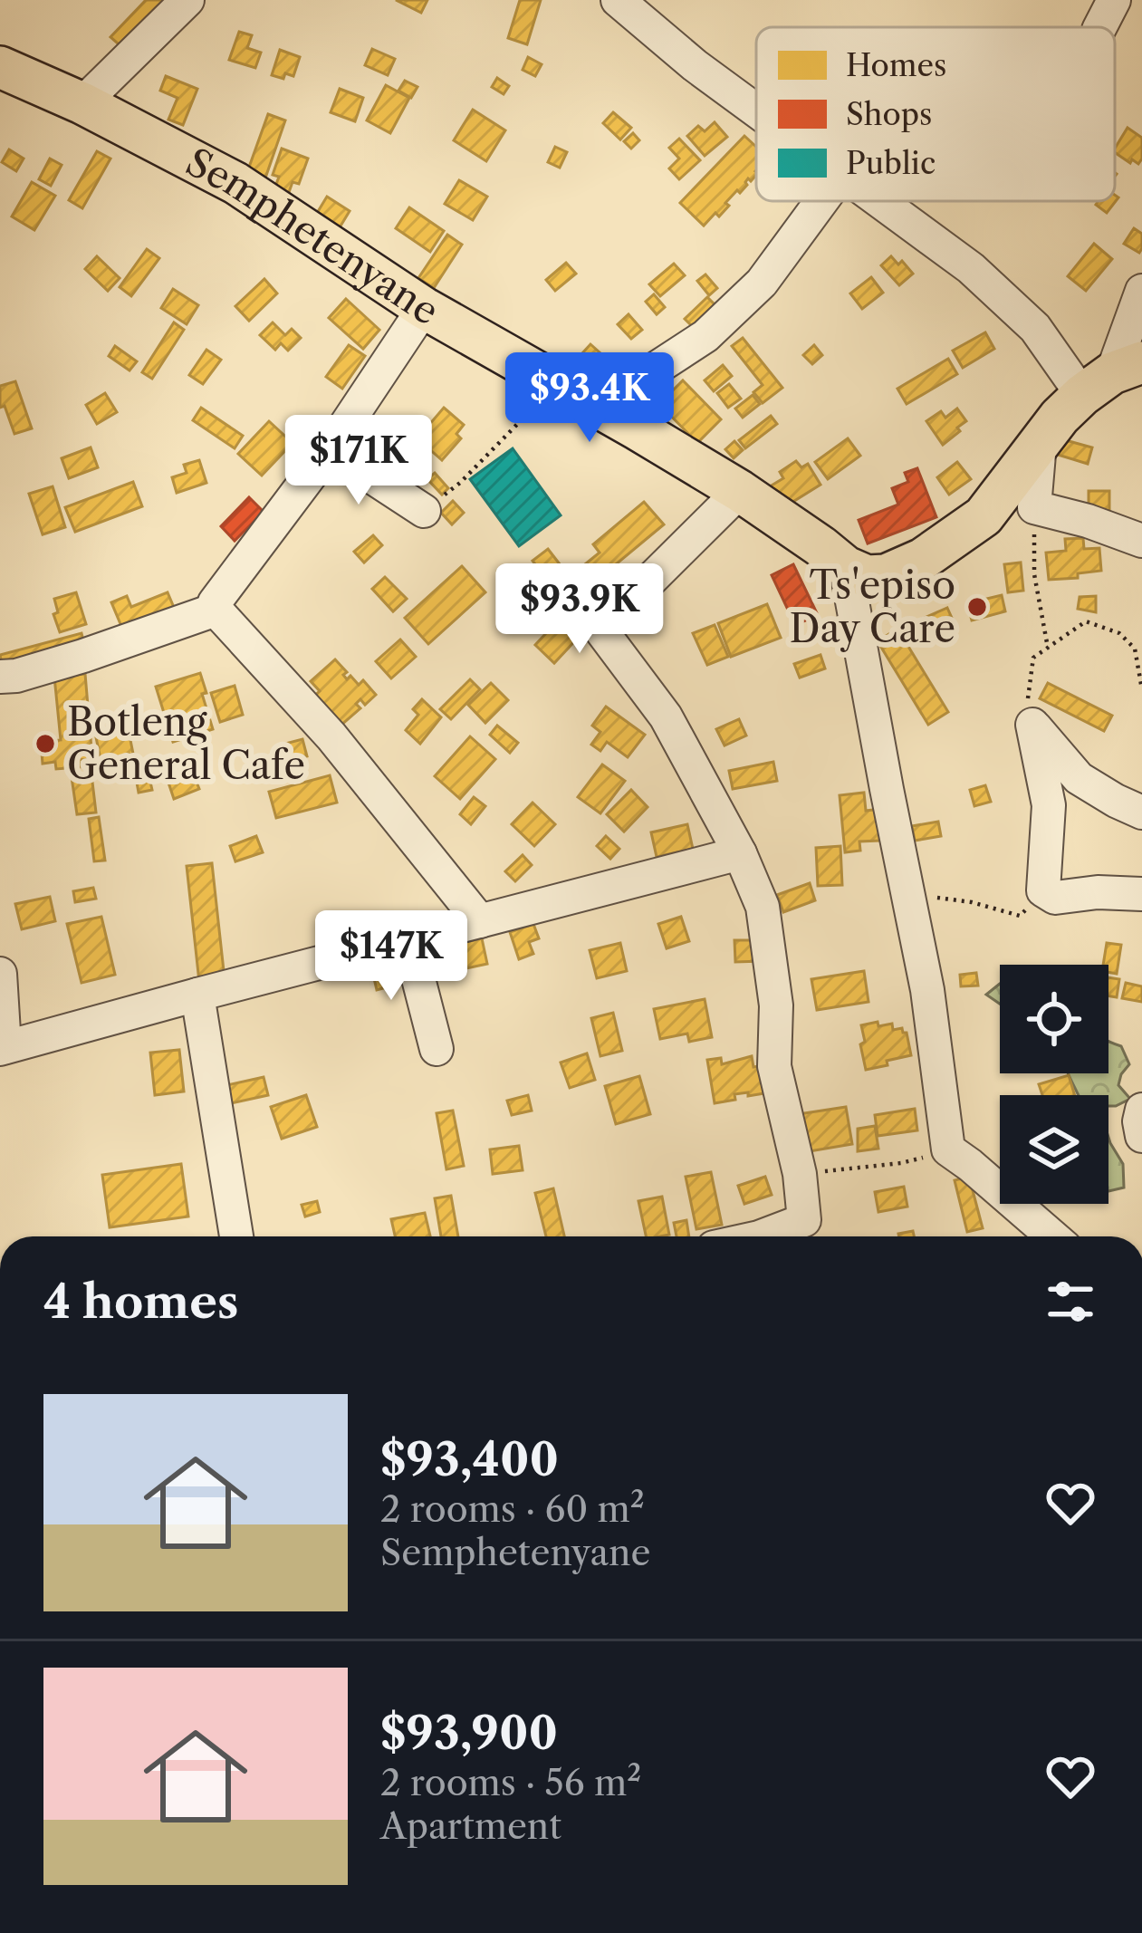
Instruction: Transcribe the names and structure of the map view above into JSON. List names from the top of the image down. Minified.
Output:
{"streets":{"main road":["Semphetenyane"]},"places":["Ts'episo Day Care","Botleng General Cafe"],"legend":["Homes","Shops","Public"],"page":{"price":["$93.4K","$171K","$93.9K","$147K"],"heading":"4 homes","list":[{"name":"$93,400","note":"2 rooms · 60 m² · Semphetenyane"},{"name":"$93,900","note":"2 rooms · 56 m² · Apartment"}]}}
